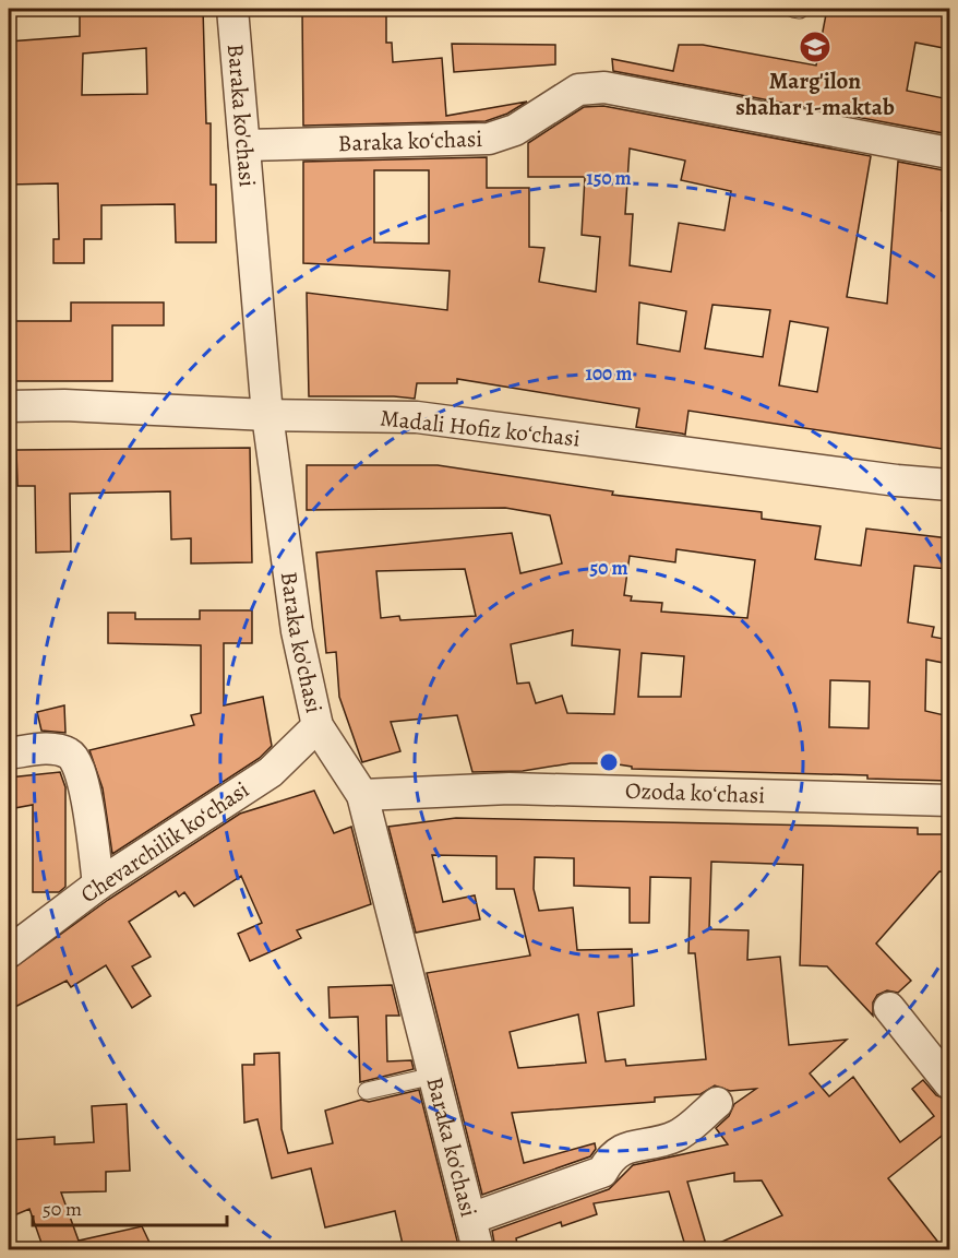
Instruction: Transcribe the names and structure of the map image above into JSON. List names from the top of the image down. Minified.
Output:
{"streets":{"street":["Baraka ko'chasi","Baraka koʻchasi","Madali Hofiz koʻchasi","Ozoda koʻchasi","Chevarchilik koʻchasi"]},"crossings":[["Baraka ko'chasi","Baraka koʻchasi"],["Baraka ko'chasi","Madali Hofiz koʻchasi"],["Baraka ko'chasi","Ozoda koʻchasi"],["Baraka ko'chasi","Chevarchilik koʻchasi"]],"places":{"school or university":["Marg'ilon shahar 1-maktab"]},"scale_bar":"50 m","rings":["150 m","100 m","50 m"]}
